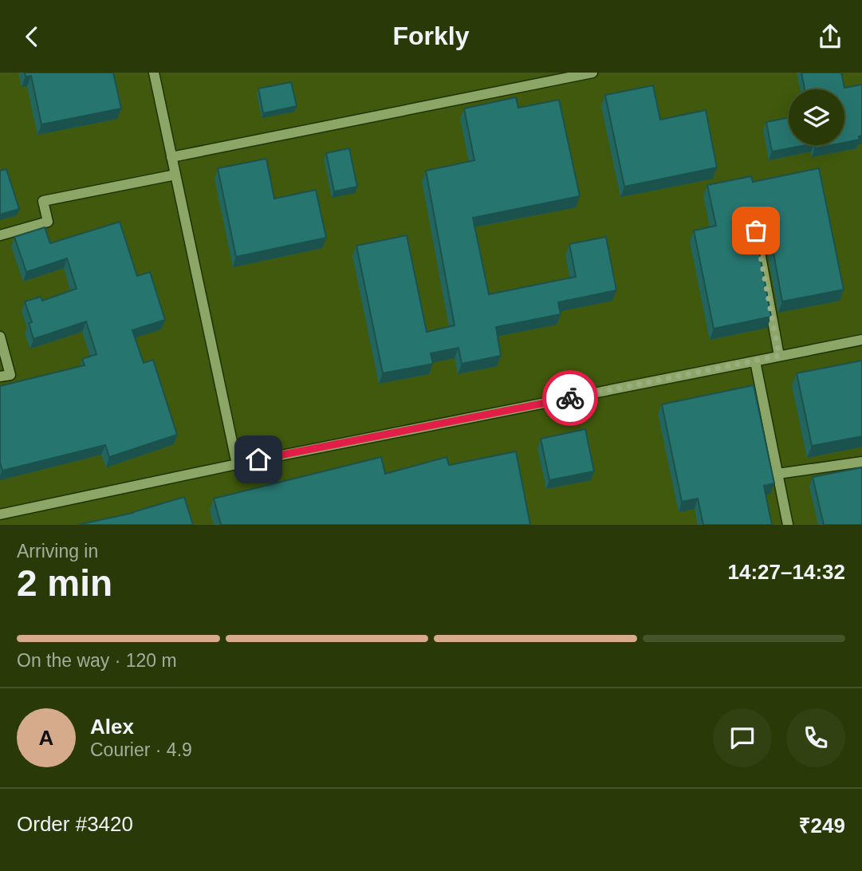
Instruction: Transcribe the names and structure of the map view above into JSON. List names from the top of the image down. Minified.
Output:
{"page":{"header":"Forkly","heading":["2 min","Arriving in","14:27–14:32"],"panel":["Alex","Courier · 4.9","Order #3420","₹249"],"bar":"On the way · 120 m","round":"A"}}
